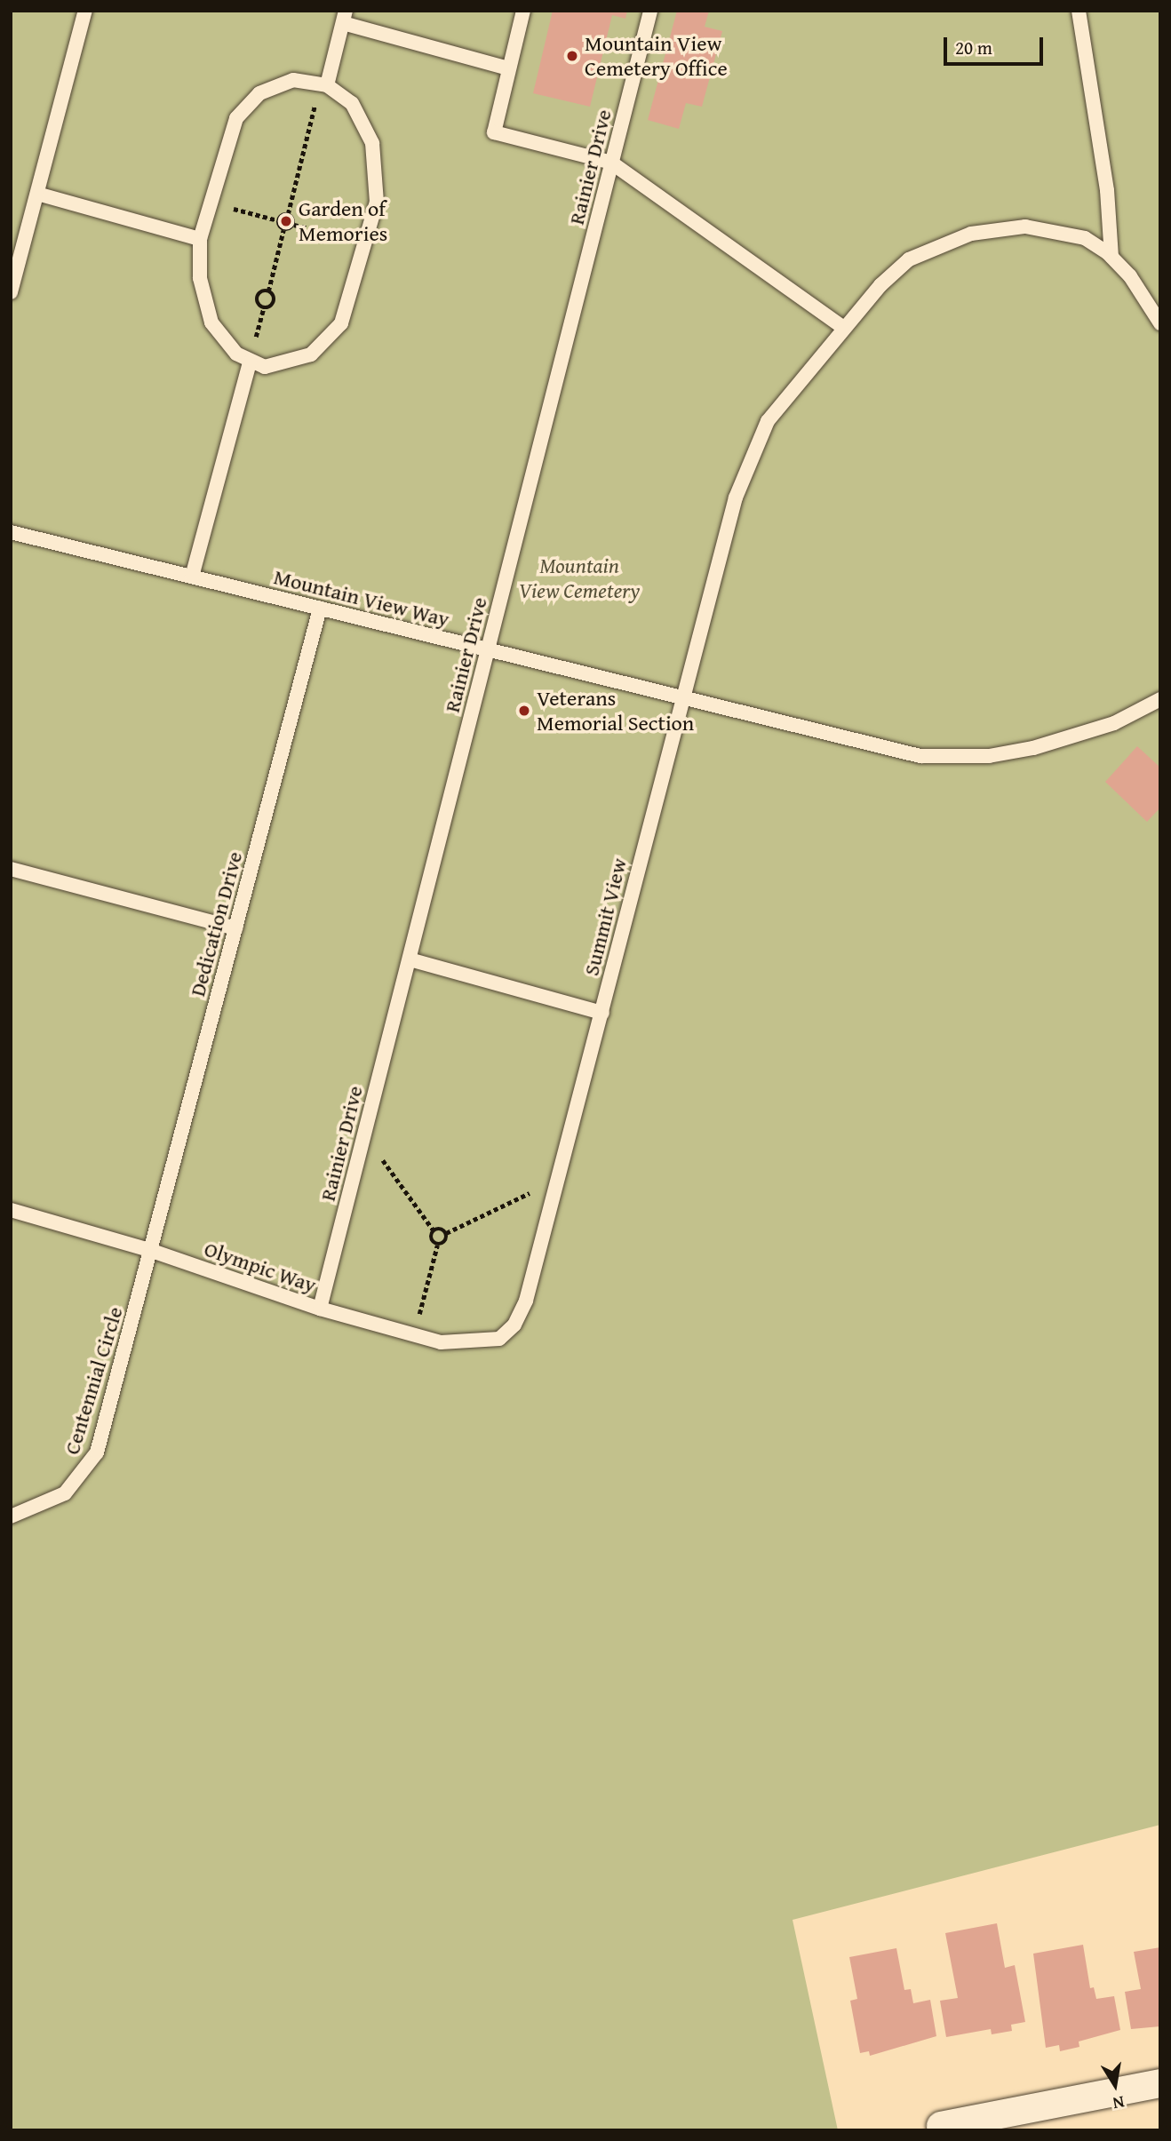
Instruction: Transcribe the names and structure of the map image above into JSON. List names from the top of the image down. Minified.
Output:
{"streets":{"lane":["Rainier Drive","Mountain View Way","Summit View","Dedication Drive","Olympic Way","Centennial Circle"]},"crossings":[["Rainier Drive","Mountain View Way"],["Rainier Drive","Olympic Way"],["Mountain View Way","Summit View"],["Mountain View Way","Dedication Drive"],["Summit View","Olympic Way"],["Dedication Drive","Olympic Way"],["Dedication Drive","Centennial Circle"],["Olympic Way","Centennial Circle"]],"parks":["Mountain View Cemetery"],"places":["Mountain View Cemetery Office","Garden of Memories","Veterans Memorial Section"],"scale_bar":"20 m","north":"bottom"}
